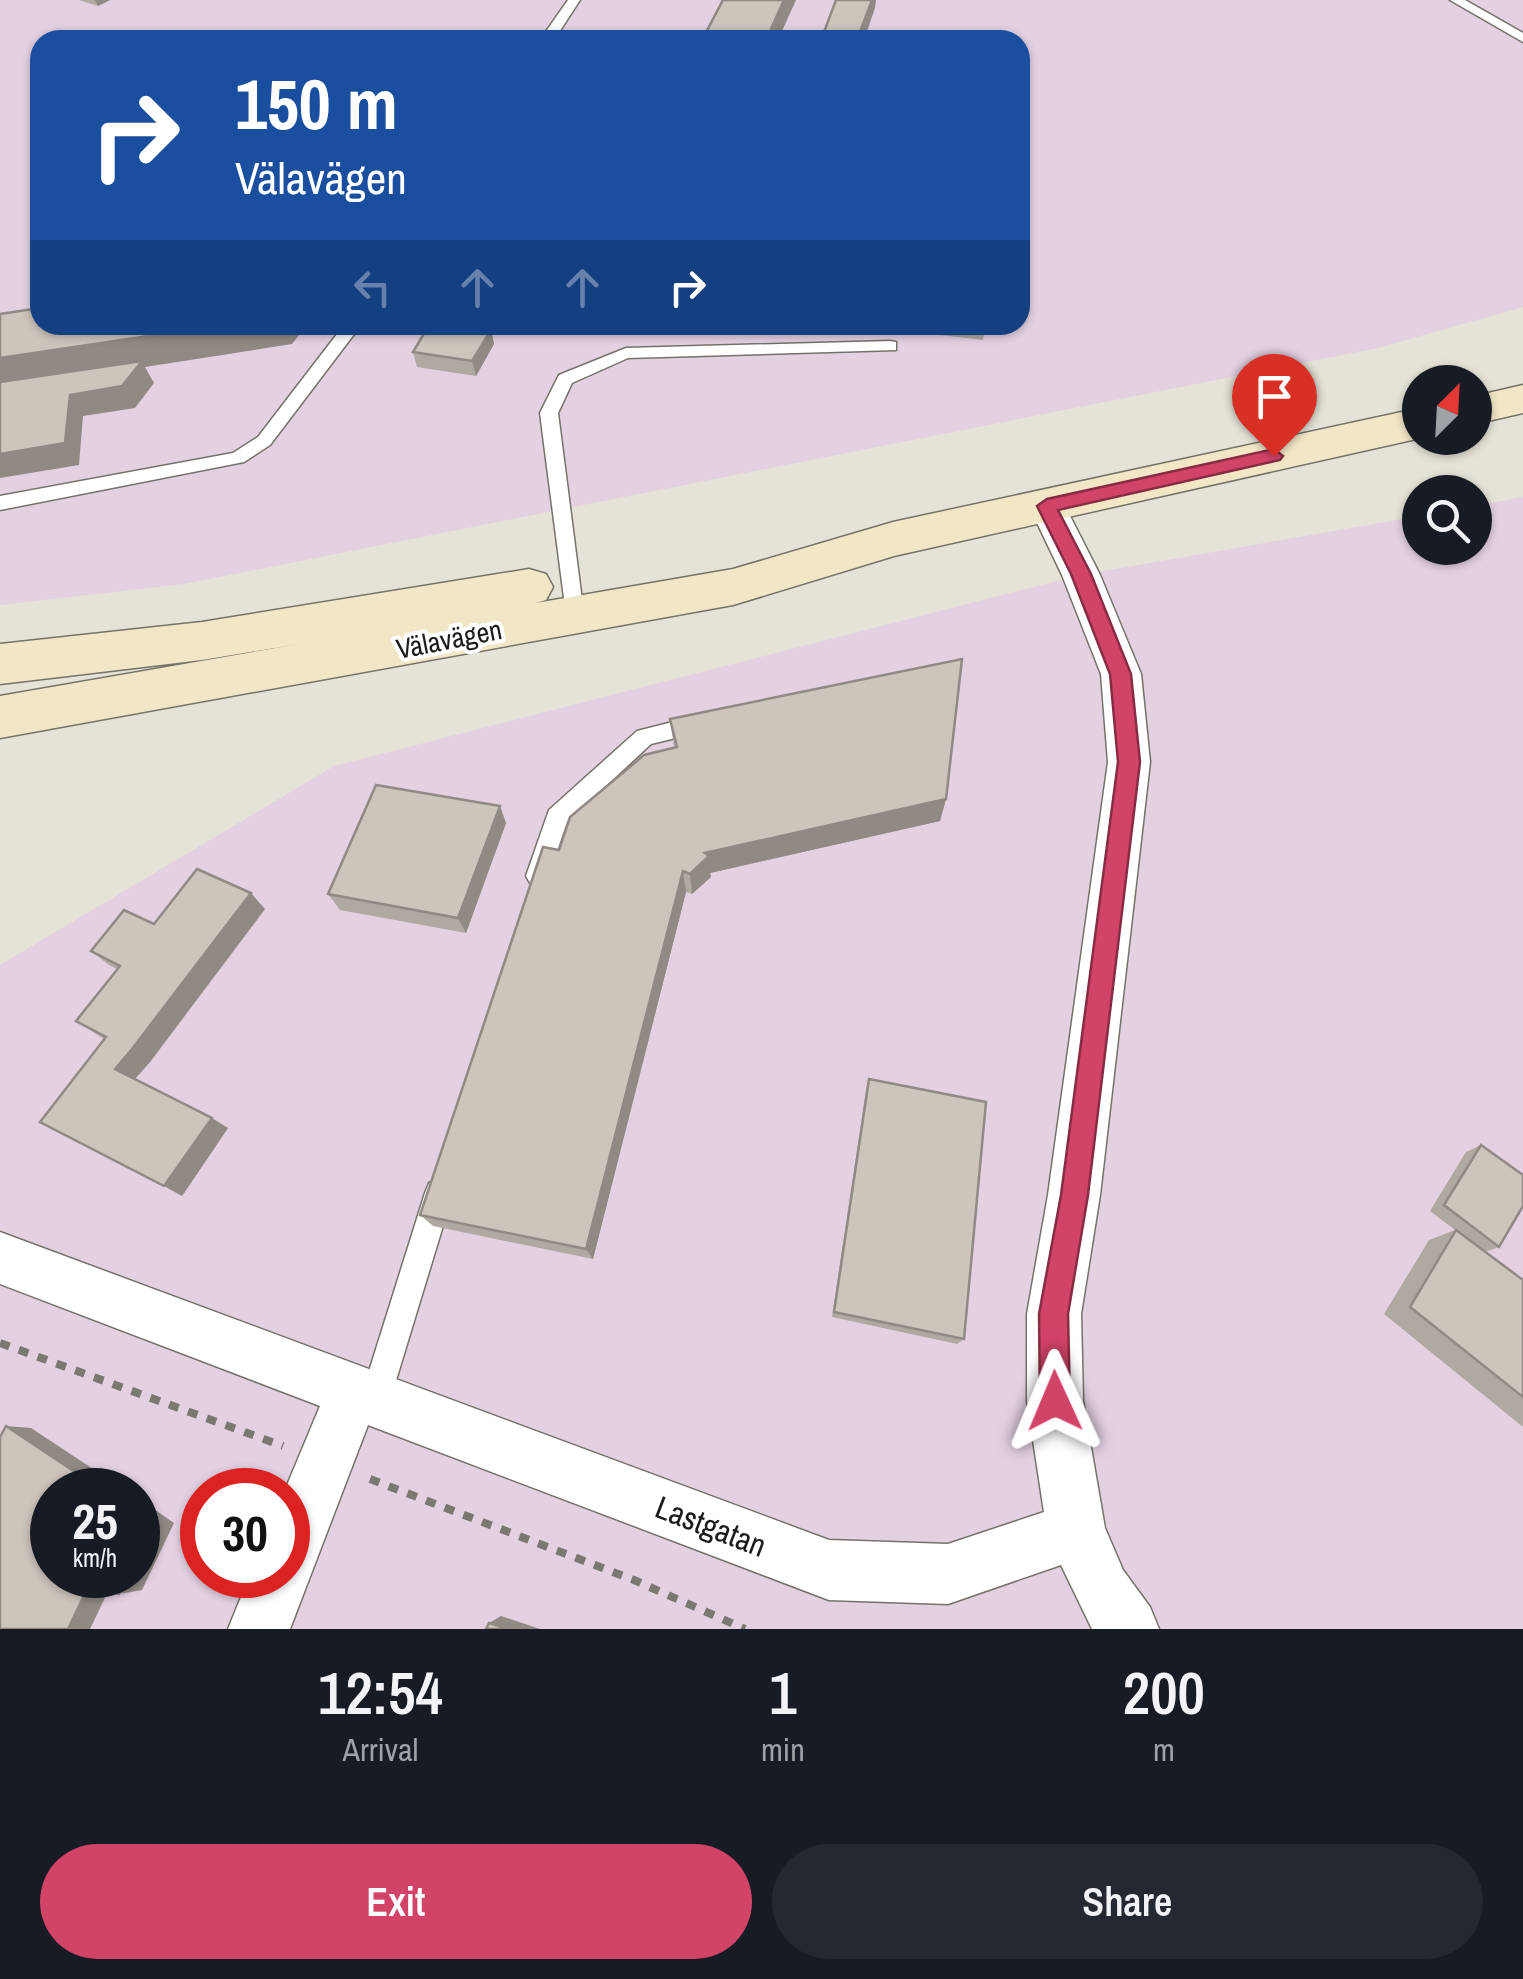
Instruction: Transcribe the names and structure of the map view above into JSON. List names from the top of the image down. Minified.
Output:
{"streets":{"main road":["Välavägen"],"street":["Lastgatan"]},"north":"top right","page":{"turn":["150 m","Välavägen"],"speed":"25 km/h","limit":"30","eta":["12:54","Arrival","1","min","200","m"],"buttons":["Exit","Share"]}}
